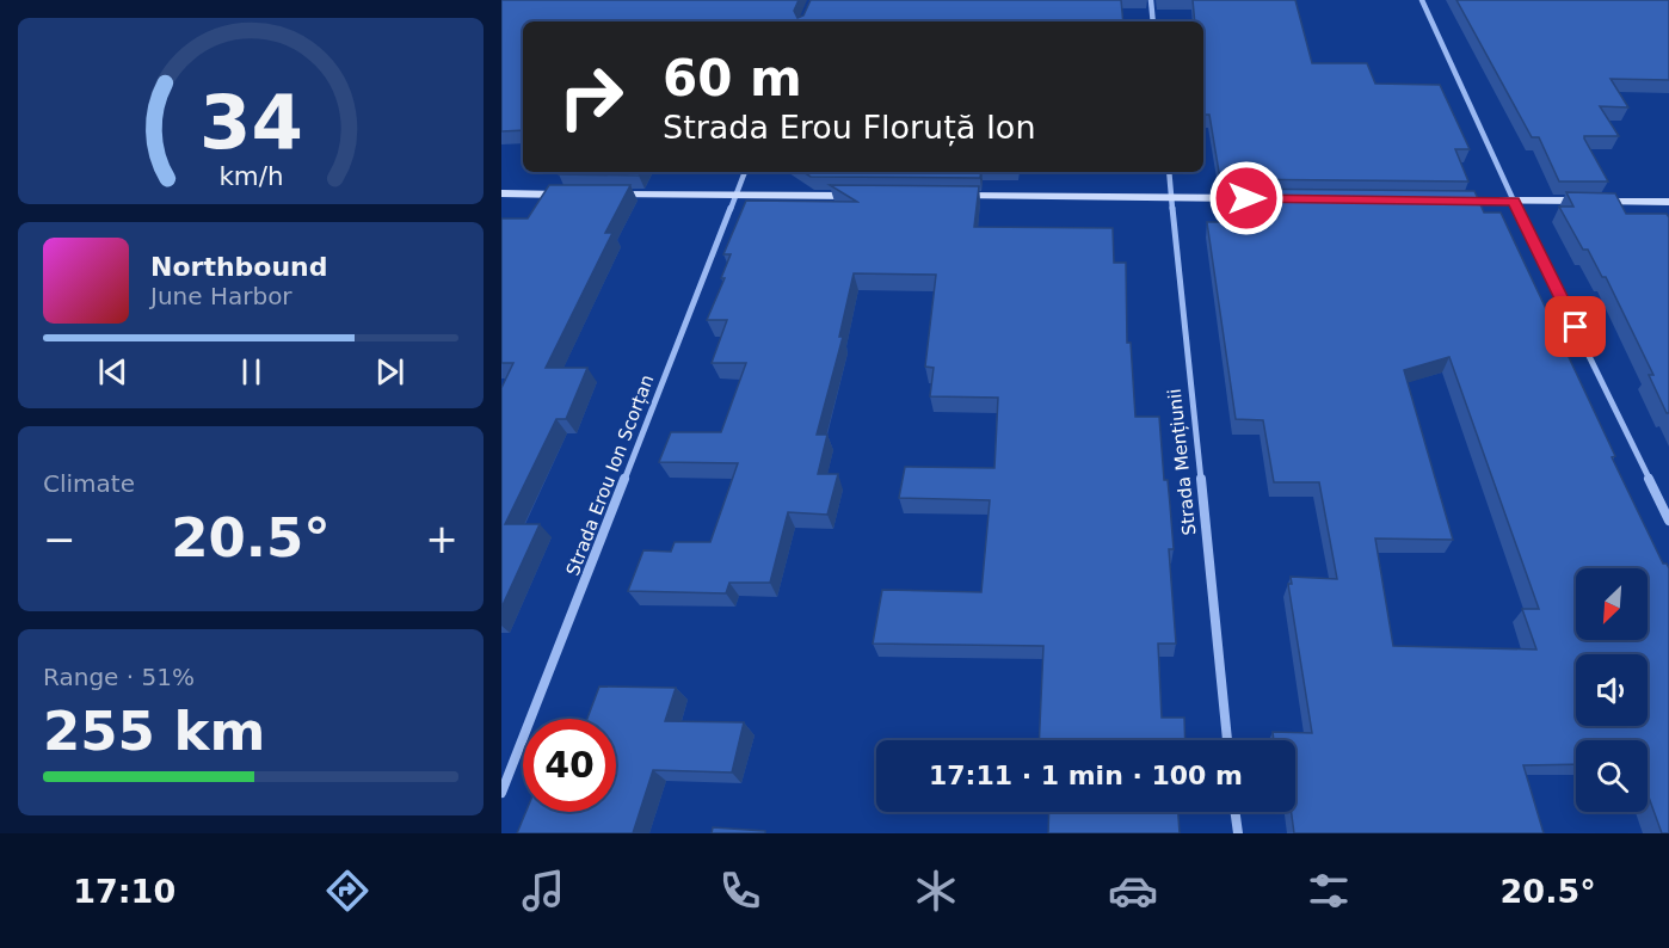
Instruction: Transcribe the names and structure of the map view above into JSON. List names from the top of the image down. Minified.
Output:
{"streets":{"street":["Strada Mențiunii","Strada Erou Ion Scorțan"]},"north":"bottom left","page":{"turn":["60 m","Strada Erou Floruță Ion"],"song":["Northbound","June Harbor"],"tile":["Climate",["Range · 51%","255 km"]],"heat":["−","20.5°","+"],"limit":"40","trip":"17:11 · 1 min · 100 m","tabs":["17:10","20.5°"],"gauge":["34","km/h"]}}
